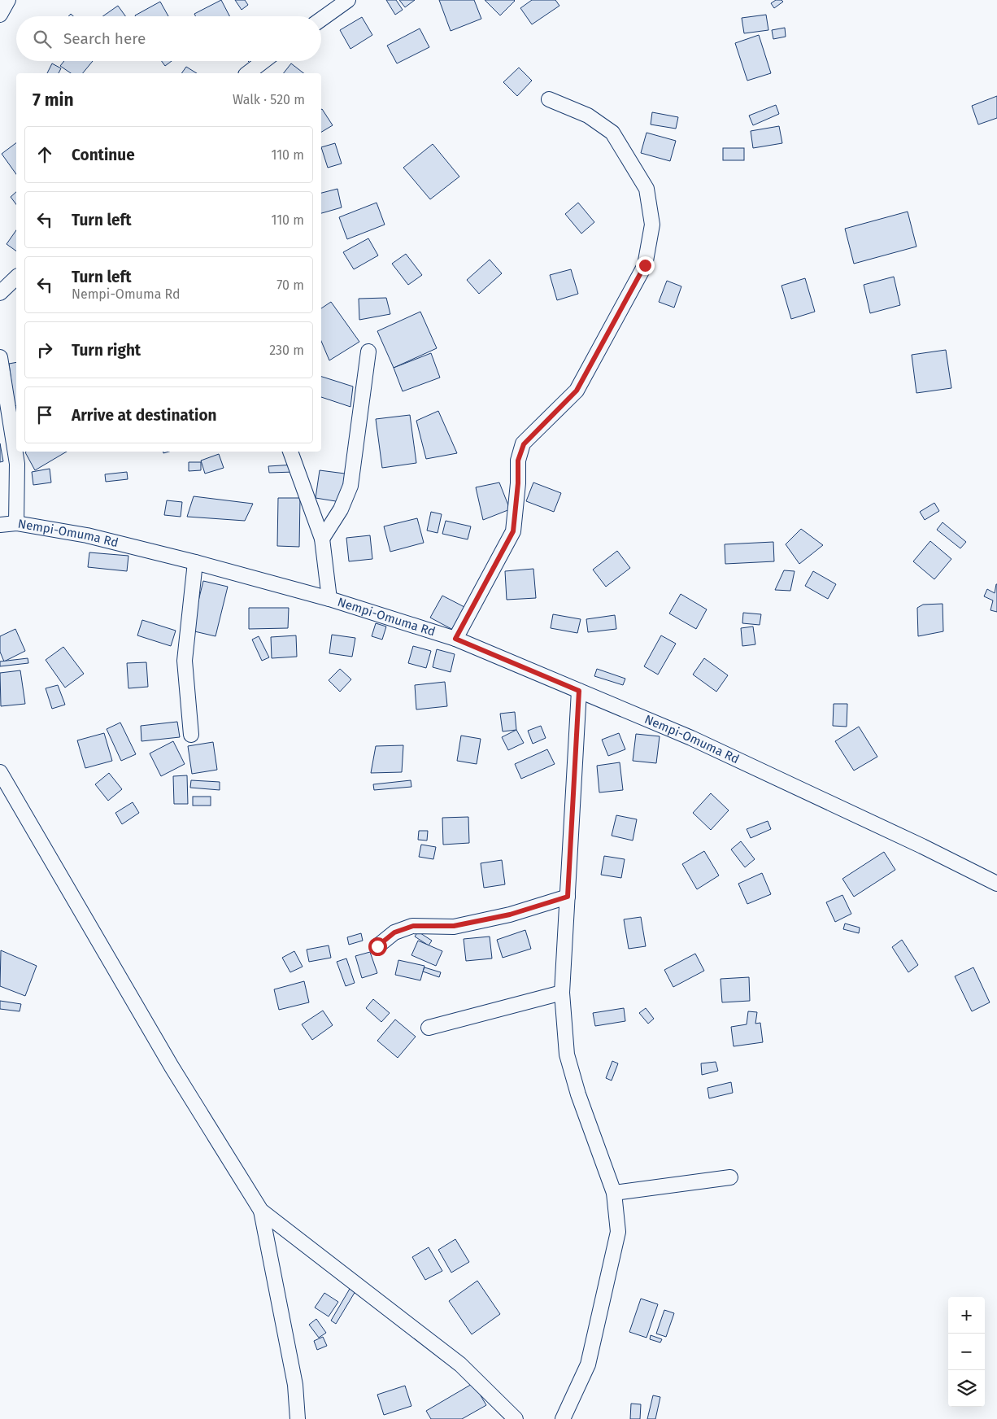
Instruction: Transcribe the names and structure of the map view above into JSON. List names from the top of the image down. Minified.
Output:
{"streets":{"street":["Nempi-Omuma Rd"]},"page":{"search":"Search here","heading":["7 min","Walk · 520 m"],"list":[["Continue","110 m"],["Turn left","110 m"],["Turn left","Nempi-Omuma Rd","70 m"],["Turn right","230 m"],"Arrive at destination"],"map_buttons":["+","−"]}}
